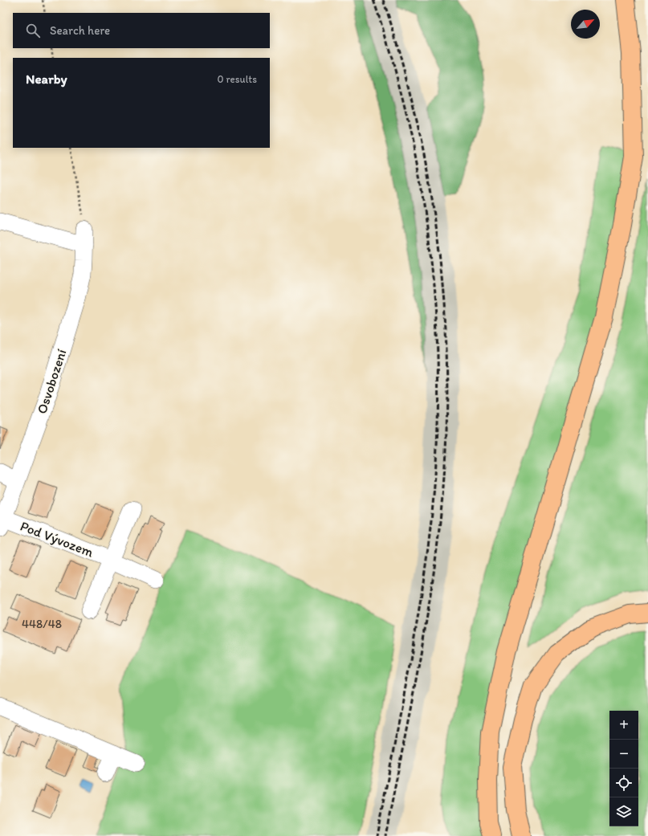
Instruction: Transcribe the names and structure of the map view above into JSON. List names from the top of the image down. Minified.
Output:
{"streets":{"street":["Osvobození","Pod Vývozem"]},"crossings":[["Osvobození","Pod Vývozem"]],"house_numbers":["448/48"],"north":"top right","page":{"search":"Search here","heading":["Nearby","0 results"],"map_buttons":["+","−"]}}
